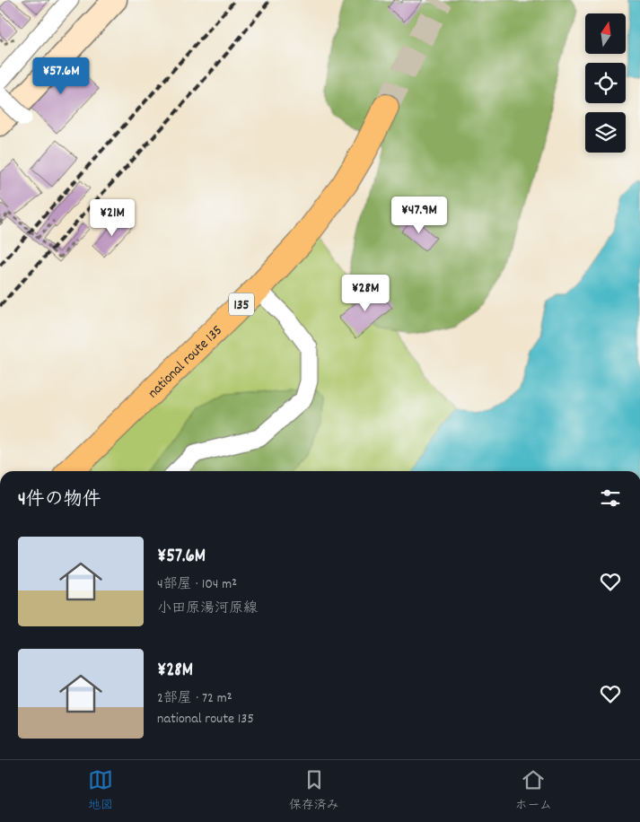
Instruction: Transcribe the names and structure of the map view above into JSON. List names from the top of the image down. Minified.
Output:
{"streets":{"highway":["135","national route 135"]},"north":"top","page":{"price":["¥57.6M","¥47.9M","¥21M","¥28M"],"heading":"4件の物件","list":[{"name":"¥57.6M","note":"4部屋 · 104 m² · 小田原湯河原線"},{"name":"¥28M","note":"2部屋 · 72 m² · national route 135"}],"tabs":["地図","保存済み","ホーム"]}}
